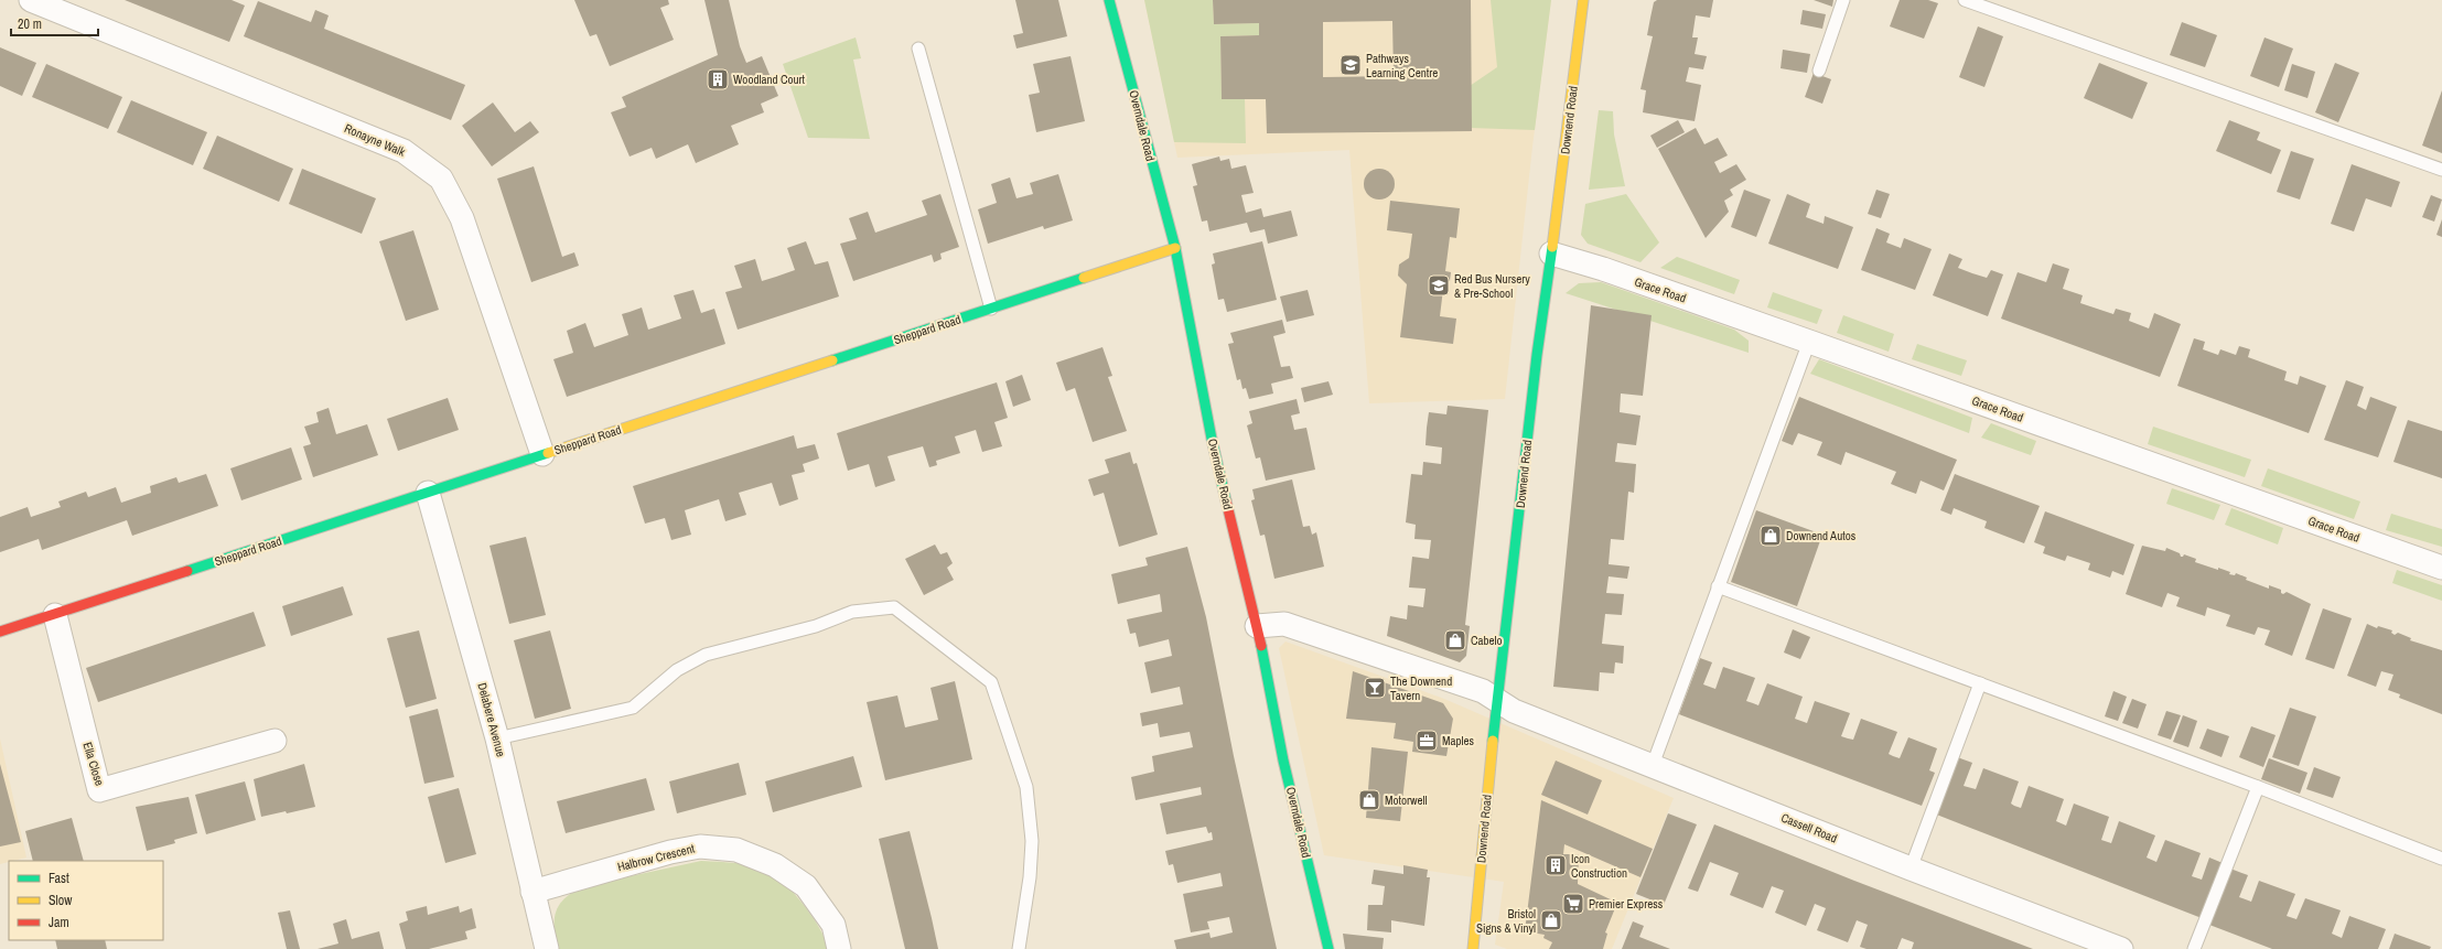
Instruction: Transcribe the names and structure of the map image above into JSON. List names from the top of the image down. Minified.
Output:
{"streets":{"main road":["Downend Road","Overndale Road","Sheppard Road"],"street":["Ronayne Walk","Grace Road","Delabere Avenue","Ella Close","Cassell Road","Halbrow Crescent"]},"crossings":[["Downend Road","Grace Road"],["Downend Road","Cassell Road"],["Overndale Road","Sheppard Road"],["Overndale Road","Cassell Road"],["Ronayne Walk","Sheppard Road"],["Sheppard Road","Delabere Avenue"],["Sheppard Road","Ella Close"],["Delabere Avenue","Halbrow Crescent"]],"places":{"school or university":["Pathways Learning Centre","Red Bus Nursery & Pre-School"],"building":["Woodland Court","Icon Construction"],"shop":["Downend Autos","Cabelo","Motorwell","Bristol Signs & Vinyl"],"bar":["The Downend Tavern"],"office":["Maples"],"supermarket":["Premier Express"]},"legend":["Fast","Slow","Jam"],"scale_bar":"20 m"}
